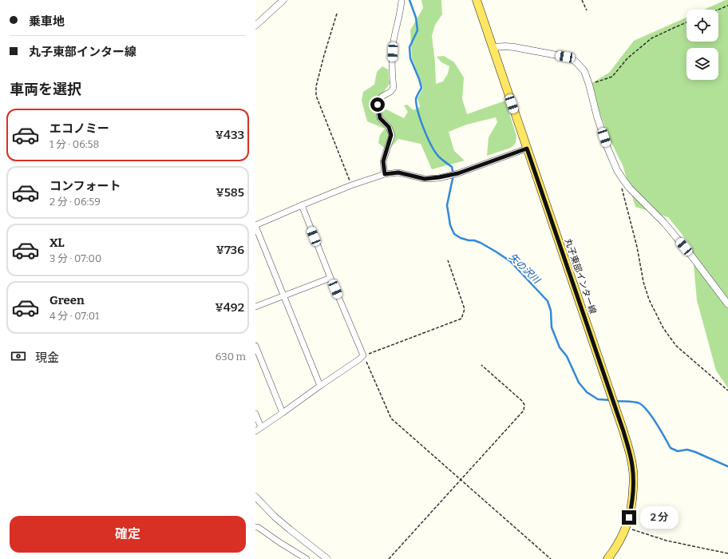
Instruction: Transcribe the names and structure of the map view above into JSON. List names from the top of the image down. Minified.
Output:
{"streets":{"main road":["丸子東部インター線"]},"water":["矢の沢川"],"page":{"banner":["乗車地","丸子東部インター線"],"heading":"車両を選択","list":[{"name":"エコノミー","note":"1 分 · 06:58","value":"¥433"},{"name":"コンフォート","note":"2 分 · 06:59","value":"¥585"},{"name":"XL","note":"3 分 · 07:00","value":"¥736"},{"name":"Green","note":"4 分 · 07:01","value":"¥492"}],"pay":["現金","630 m"],"bubble":"2 分","buttons":"確定"}}
